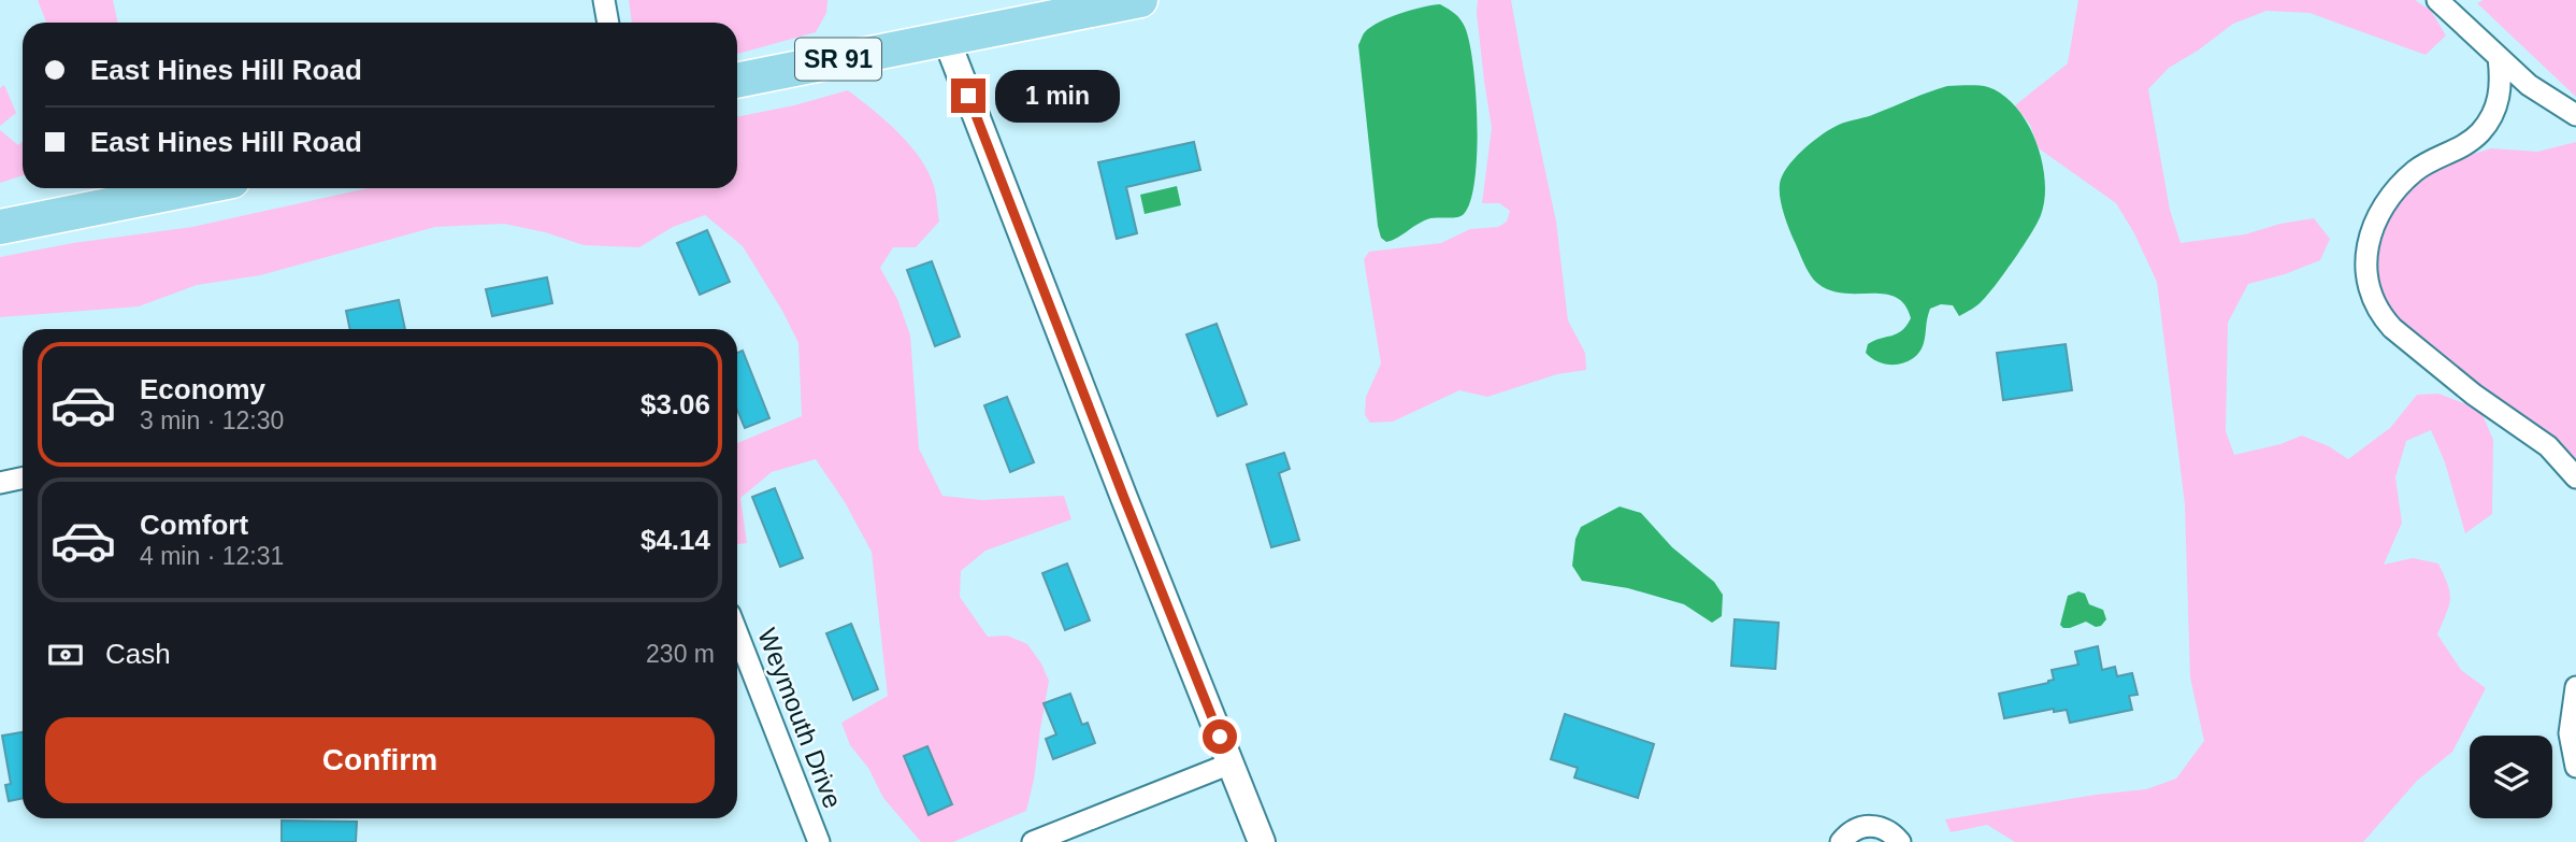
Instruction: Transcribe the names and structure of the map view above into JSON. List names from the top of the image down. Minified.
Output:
{"streets":{"main road":["SR 91"],"street":["Weymouth Drive"]},"page":{"banner":["East Hines Hill Road","East Hines Hill Road"],"bubble":"1 min","list":[{"name":"Economy","note":"3 min · 12:30","value":"$3.06"},{"name":"Comfort","note":"4 min · 12:31","value":"$4.14"}],"pay":["Cash","230 m"],"buttons":"Confirm"}}
